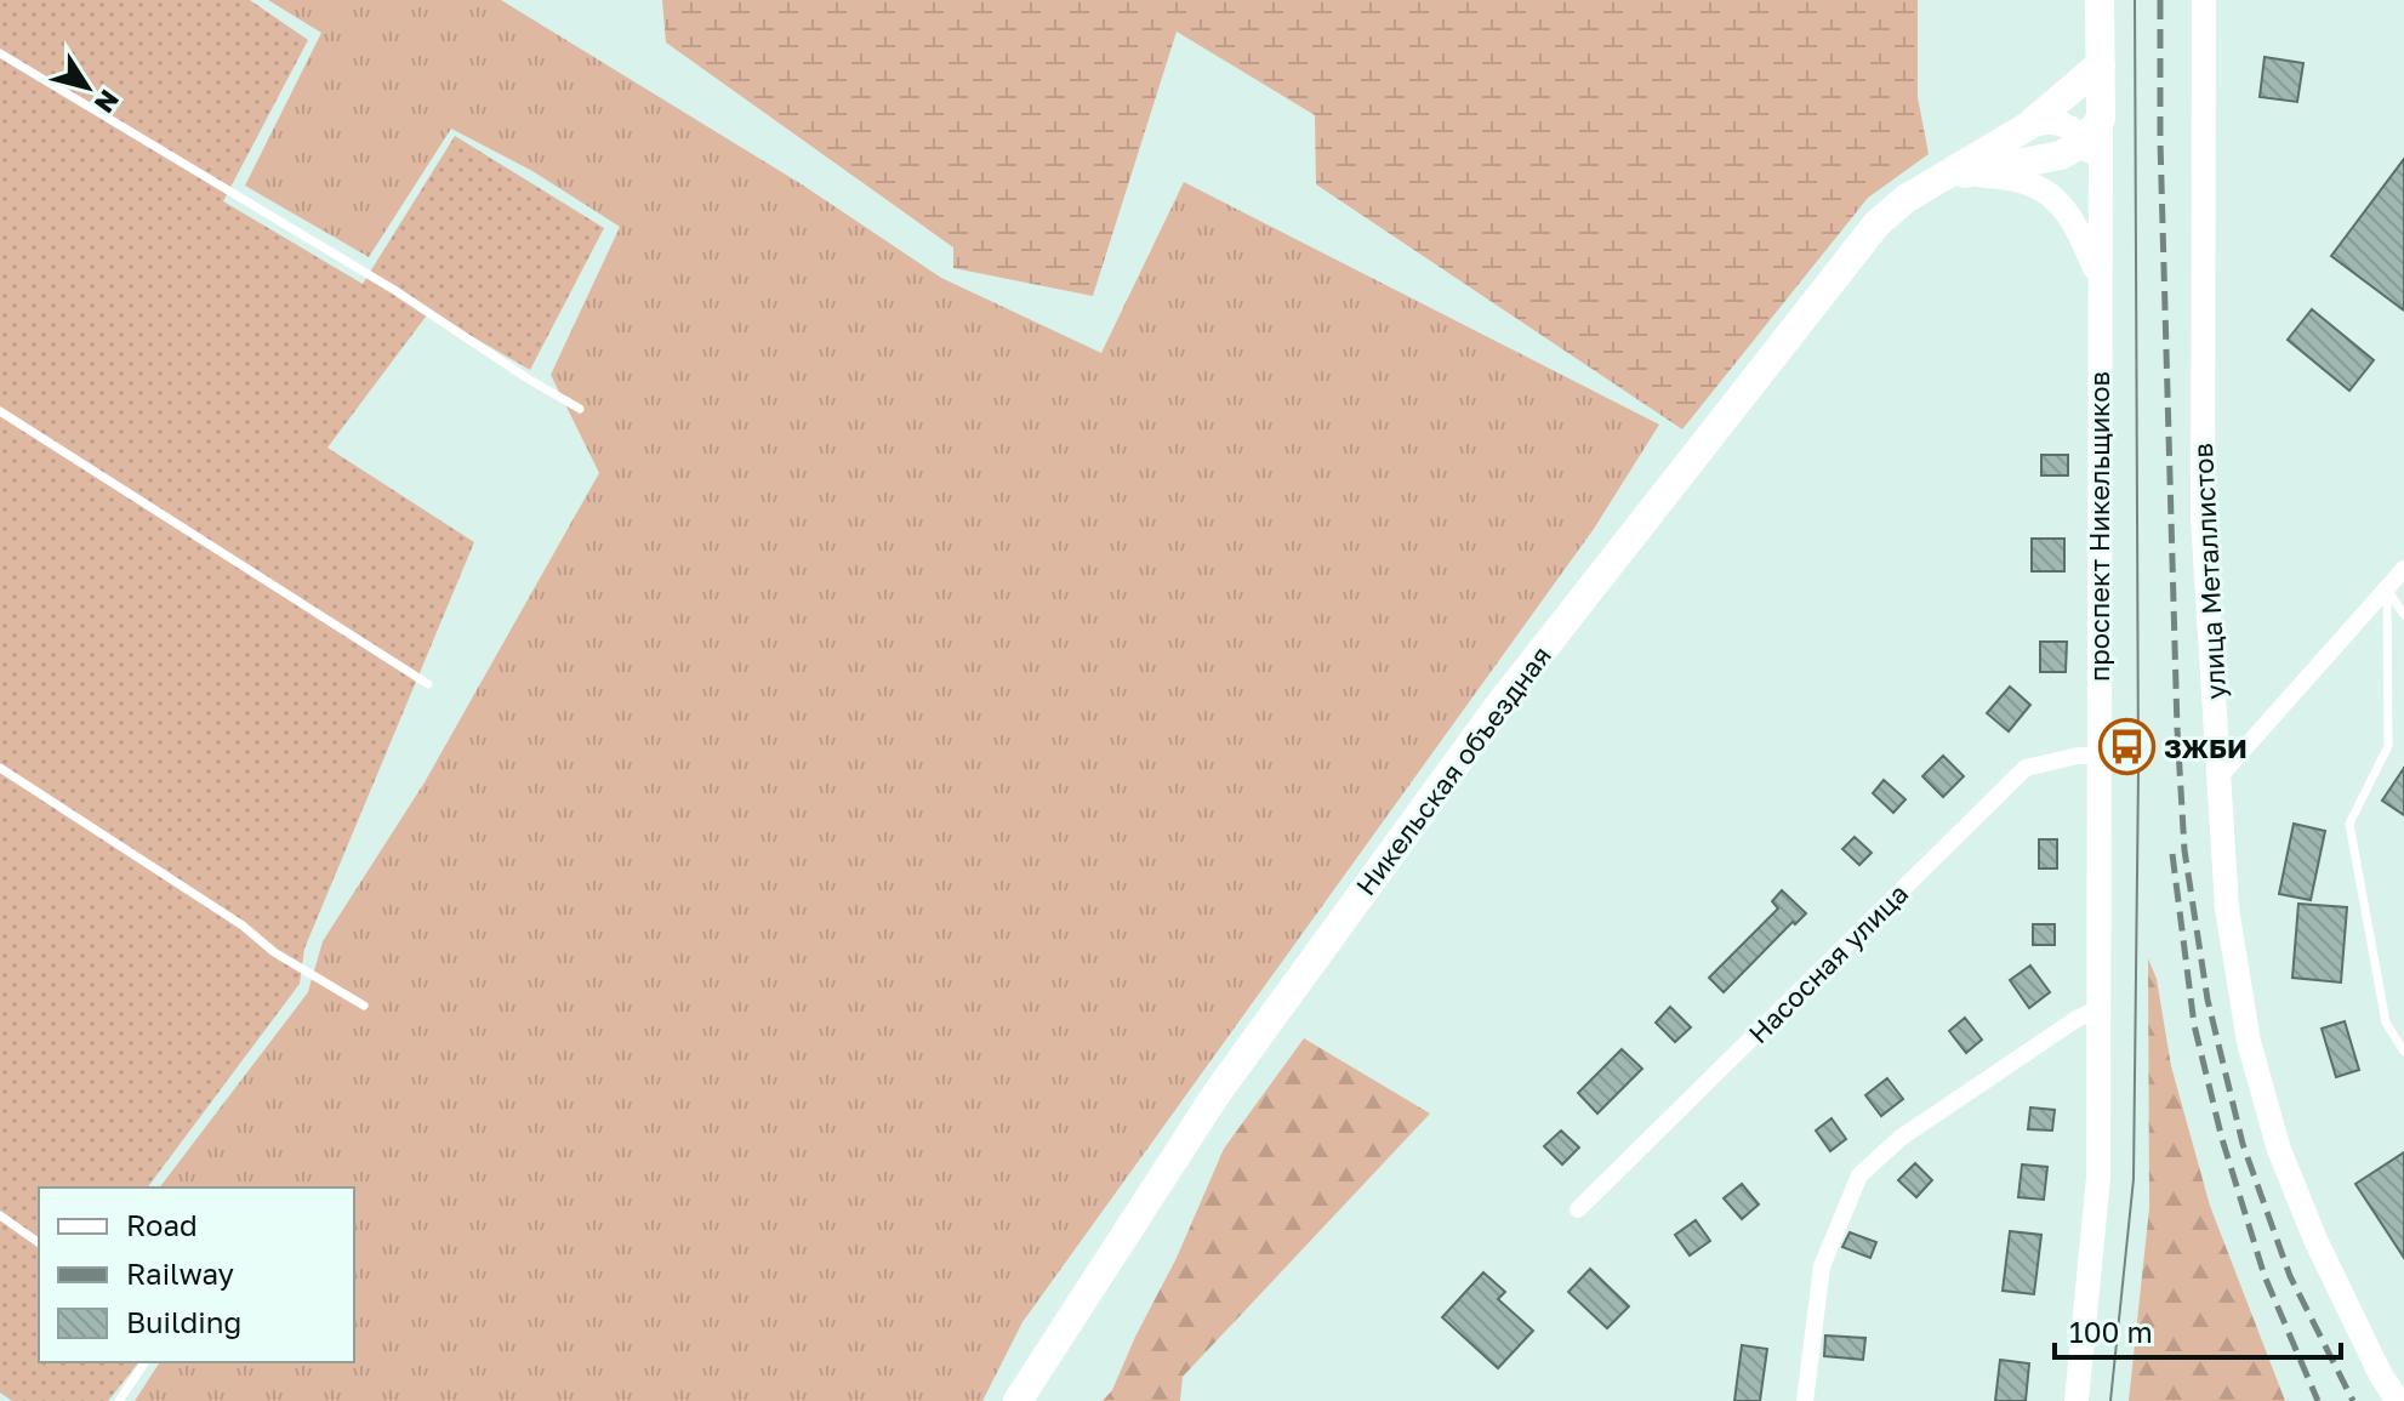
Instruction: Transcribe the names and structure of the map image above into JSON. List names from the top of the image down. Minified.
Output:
{"streets":{"main road":["проспект Никельщиков","улица Металлистов","Никельская объездная"],"street":["Насосная улица"]},"crossings":[["проспект Никельщиков","Никельская объездная"],["проспект Никельщиков","Насосная улица"]],"places":{"bus stop":["ЗЖБИ"]},"legend":["Road","Railway","Building"],"scale_bar":"100 m","north":"bottom right"}
